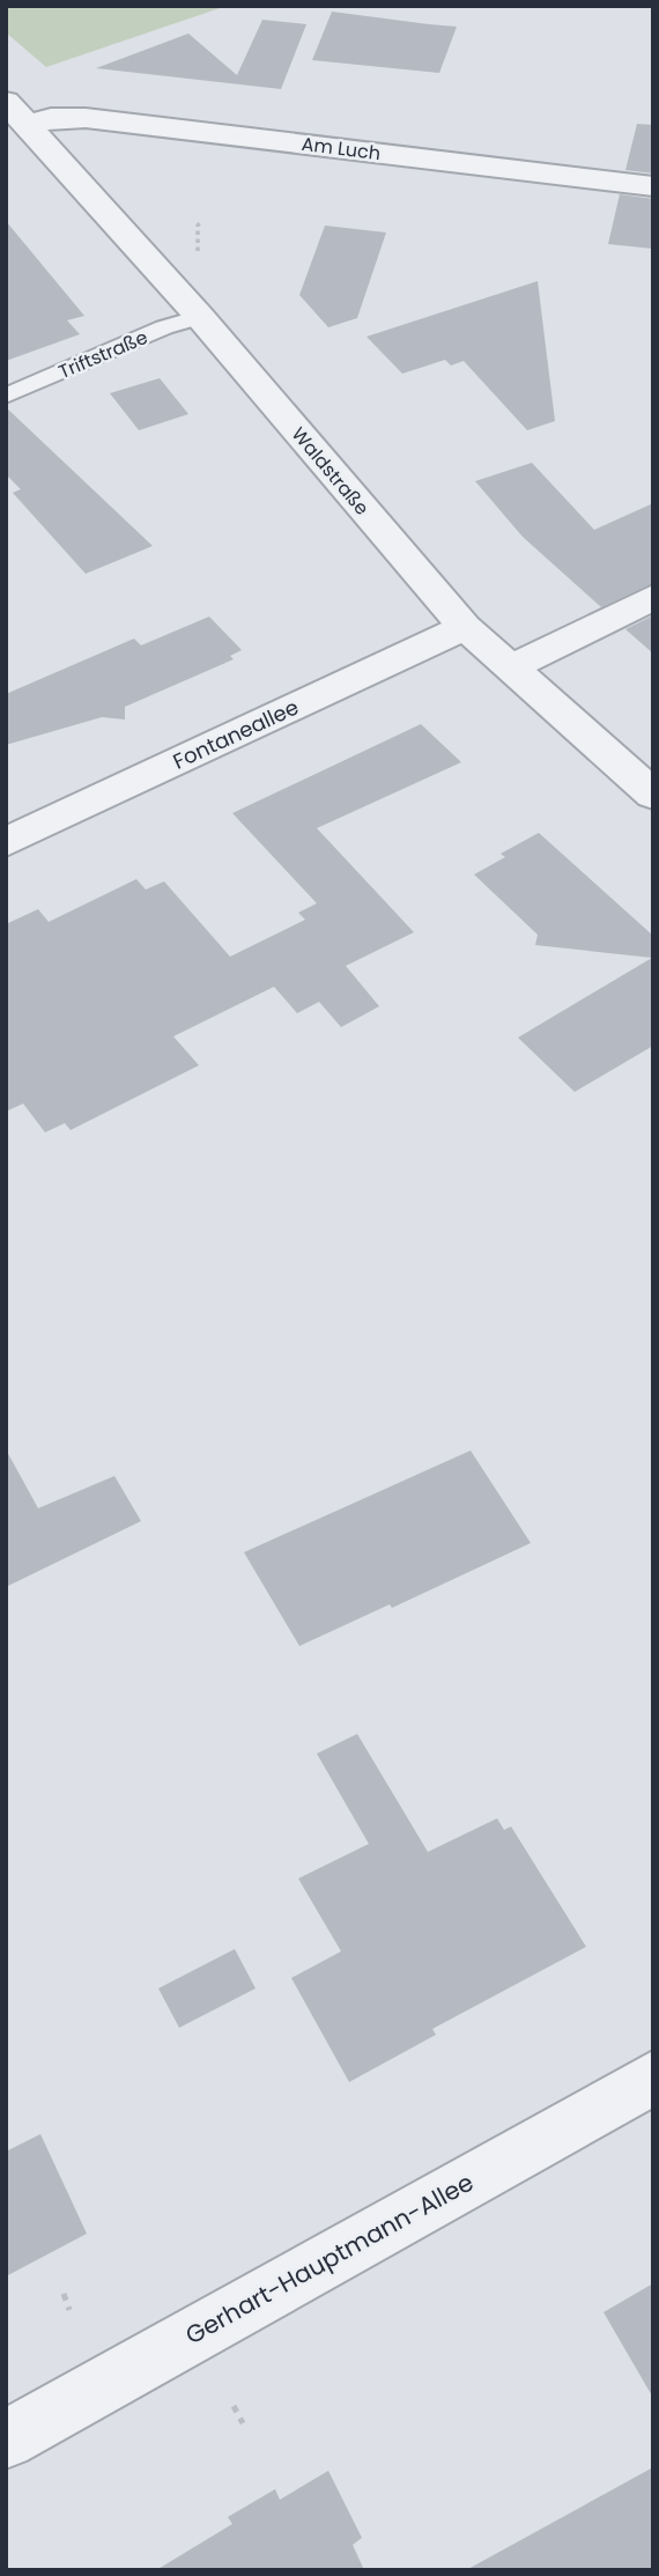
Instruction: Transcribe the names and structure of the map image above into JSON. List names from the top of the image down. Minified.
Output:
{"streets":{"street":["Am Luch","Waldstraße","Fontaneallee","Gerhart-Hauptmann-Allee"],"lane":["Triftstraße"]},"crossings":[["Am Luch","Waldstraße"],["Triftstraße","Waldstraße"],["Waldstraße","Fontaneallee"]]}
